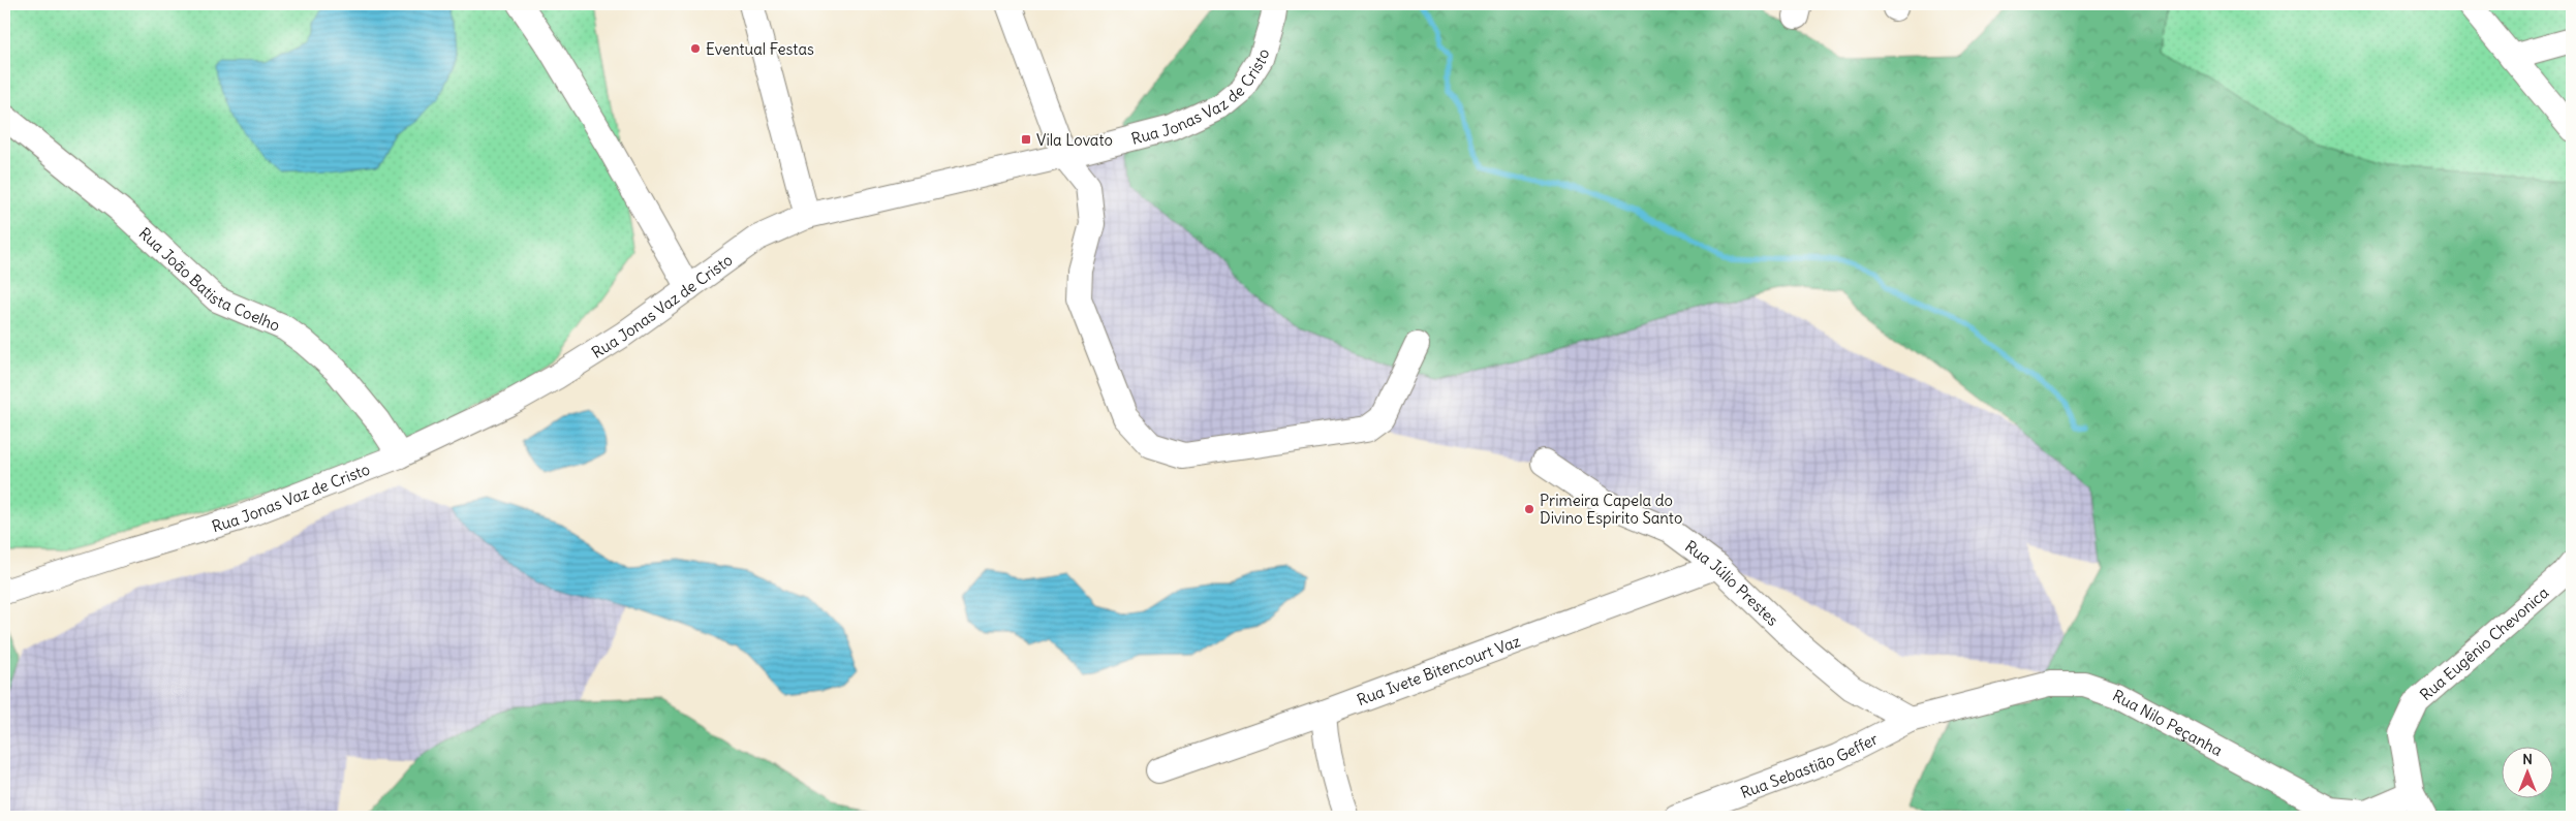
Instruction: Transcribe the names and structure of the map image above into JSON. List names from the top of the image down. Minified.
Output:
{"streets":{"street":["Rua Jonas Vaz de Cristo","Rua João Batista Coelho","Rua Júlio Prestes","Rua Eugênio Chevonica","Rua Ivete Bitencourt Vaz","Rua Nilo Peçanha","Rua Sebastião Geffer"]},"crossings":[["Rua Jonas Vaz de Cristo","Rua João Batista Coelho"],["Rua Júlio Prestes","Rua Ivete Bitencourt Vaz"],["Rua Júlio Prestes","Rua Nilo Peçanha"],["Rua Júlio Prestes","Rua Sebastião Geffer"],["Rua Eugênio Chevonica","Rua Nilo Peçanha"],["Rua Nilo Peçanha","Rua Sebastião Geffer"]],"places":{"other":["Eventual Festas","Primeira Capela do Divino Espirito Santo"],"transit":["Vila Lovato"]},"north":"top"}
